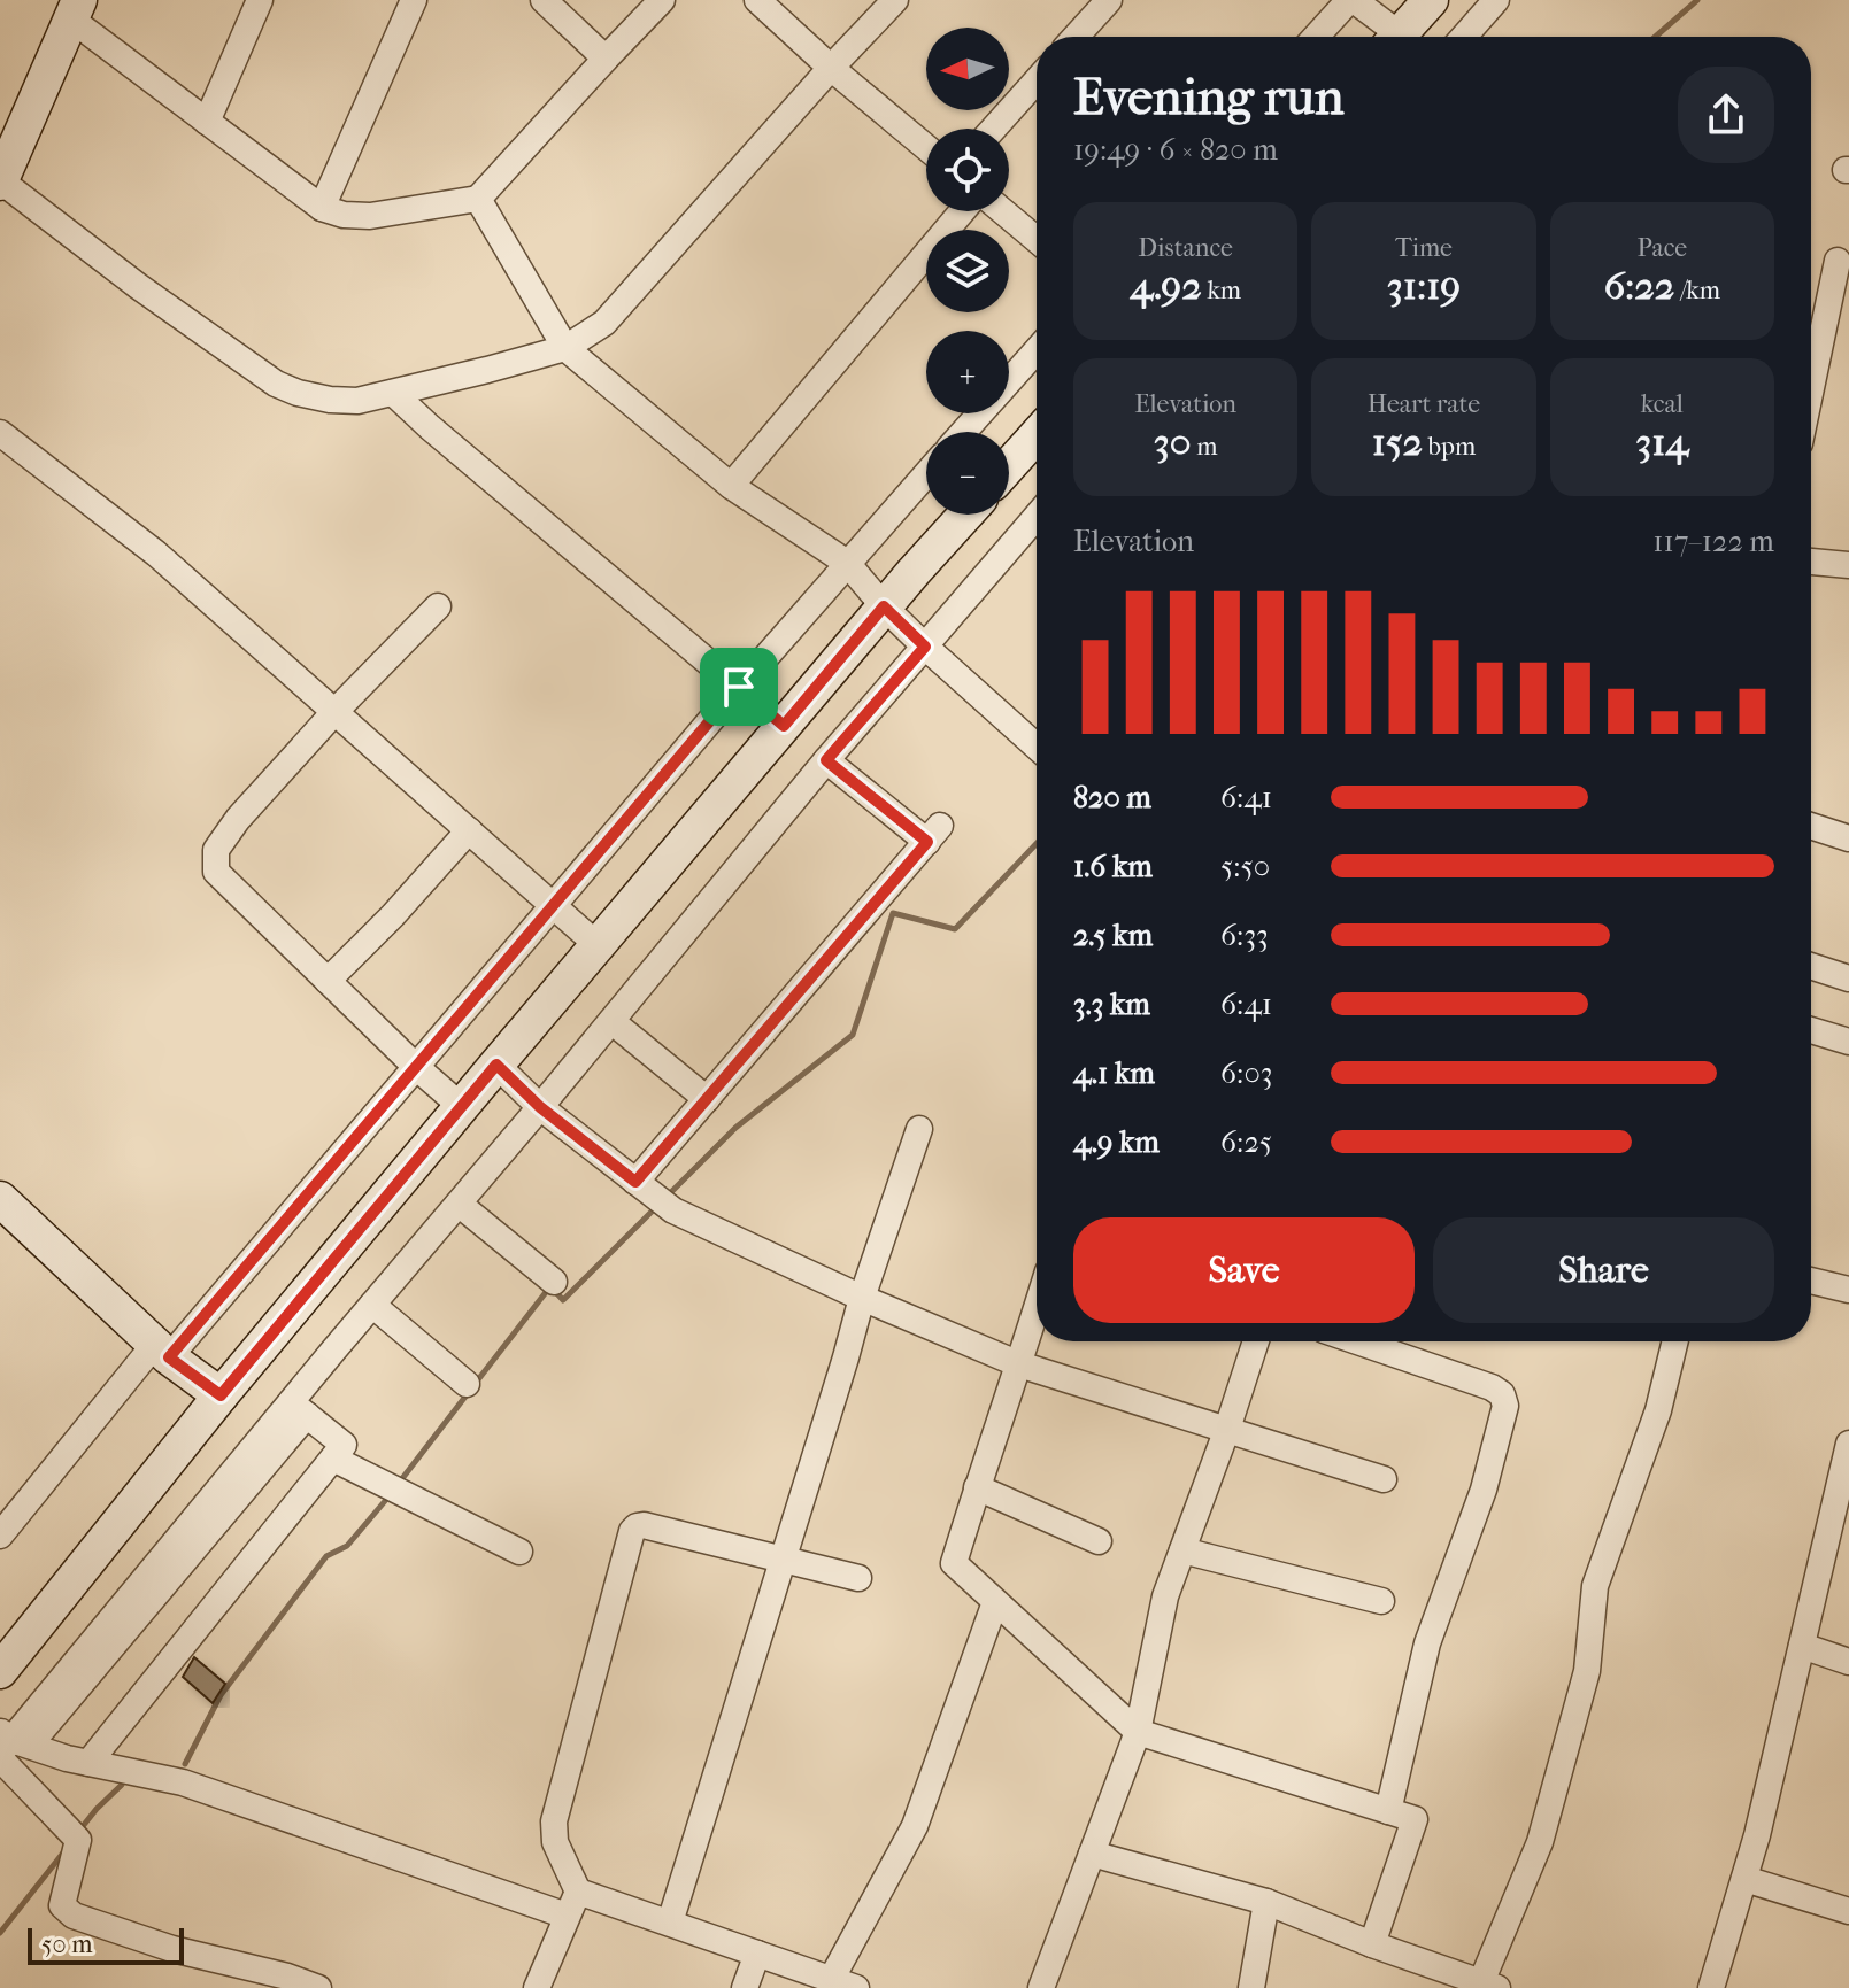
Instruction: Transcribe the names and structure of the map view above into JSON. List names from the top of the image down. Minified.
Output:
{"scale_bar":"50 m","north":"left","page":{"map_buttons":["+","−"],"heading":["Evening run","19:49 · 6 × 820 m"],"stats":[["Distance","4.92 km"],["Time","31:19"],["Pace","6:22 /km"],["Elevation","30 m"],["Heart rate","152 bpm"],["kcal","314"]],"chart":["Elevation","117–122 m"],"list":[{"name":"820 m","note":"6:41"},{"name":"1.6 km","note":"5:50"},{"name":"2.5 km","note":"6:33"},{"name":"3.3 km","note":"6:41"},{"name":"4.1 km","note":"6:03"},{"name":"4.9 km","note":"6:25"}],"buttons":["Save","Share"],"scale":"50 m"}}
